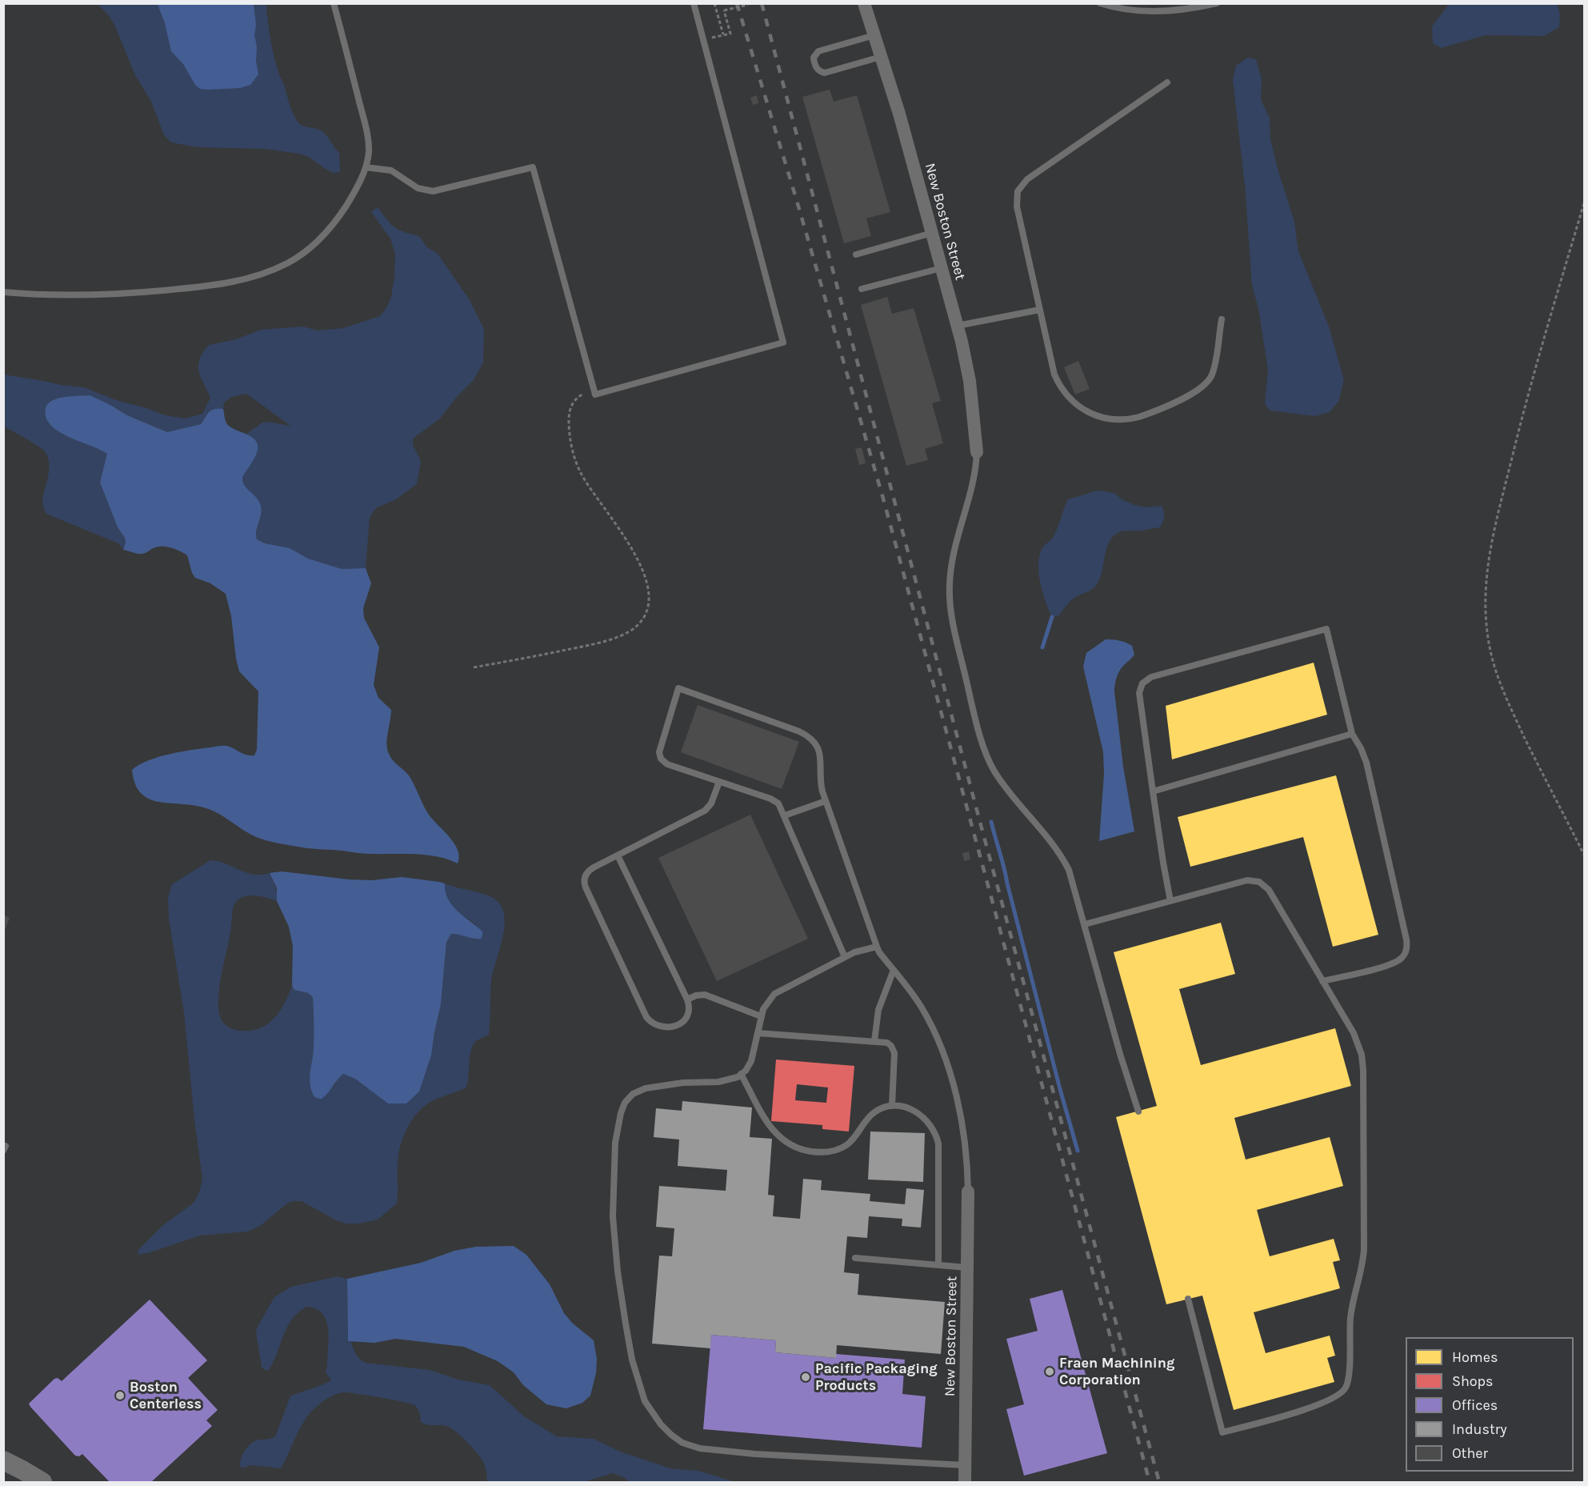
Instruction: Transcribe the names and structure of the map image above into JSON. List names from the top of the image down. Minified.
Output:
{"streets":{"street":["New Boston Street"]},"places":["Fraen Machining Corporation","Pacific Packaging Products","Boston Centerless"],"legend":["Homes","Shops","Offices","Industry","Other"]}
